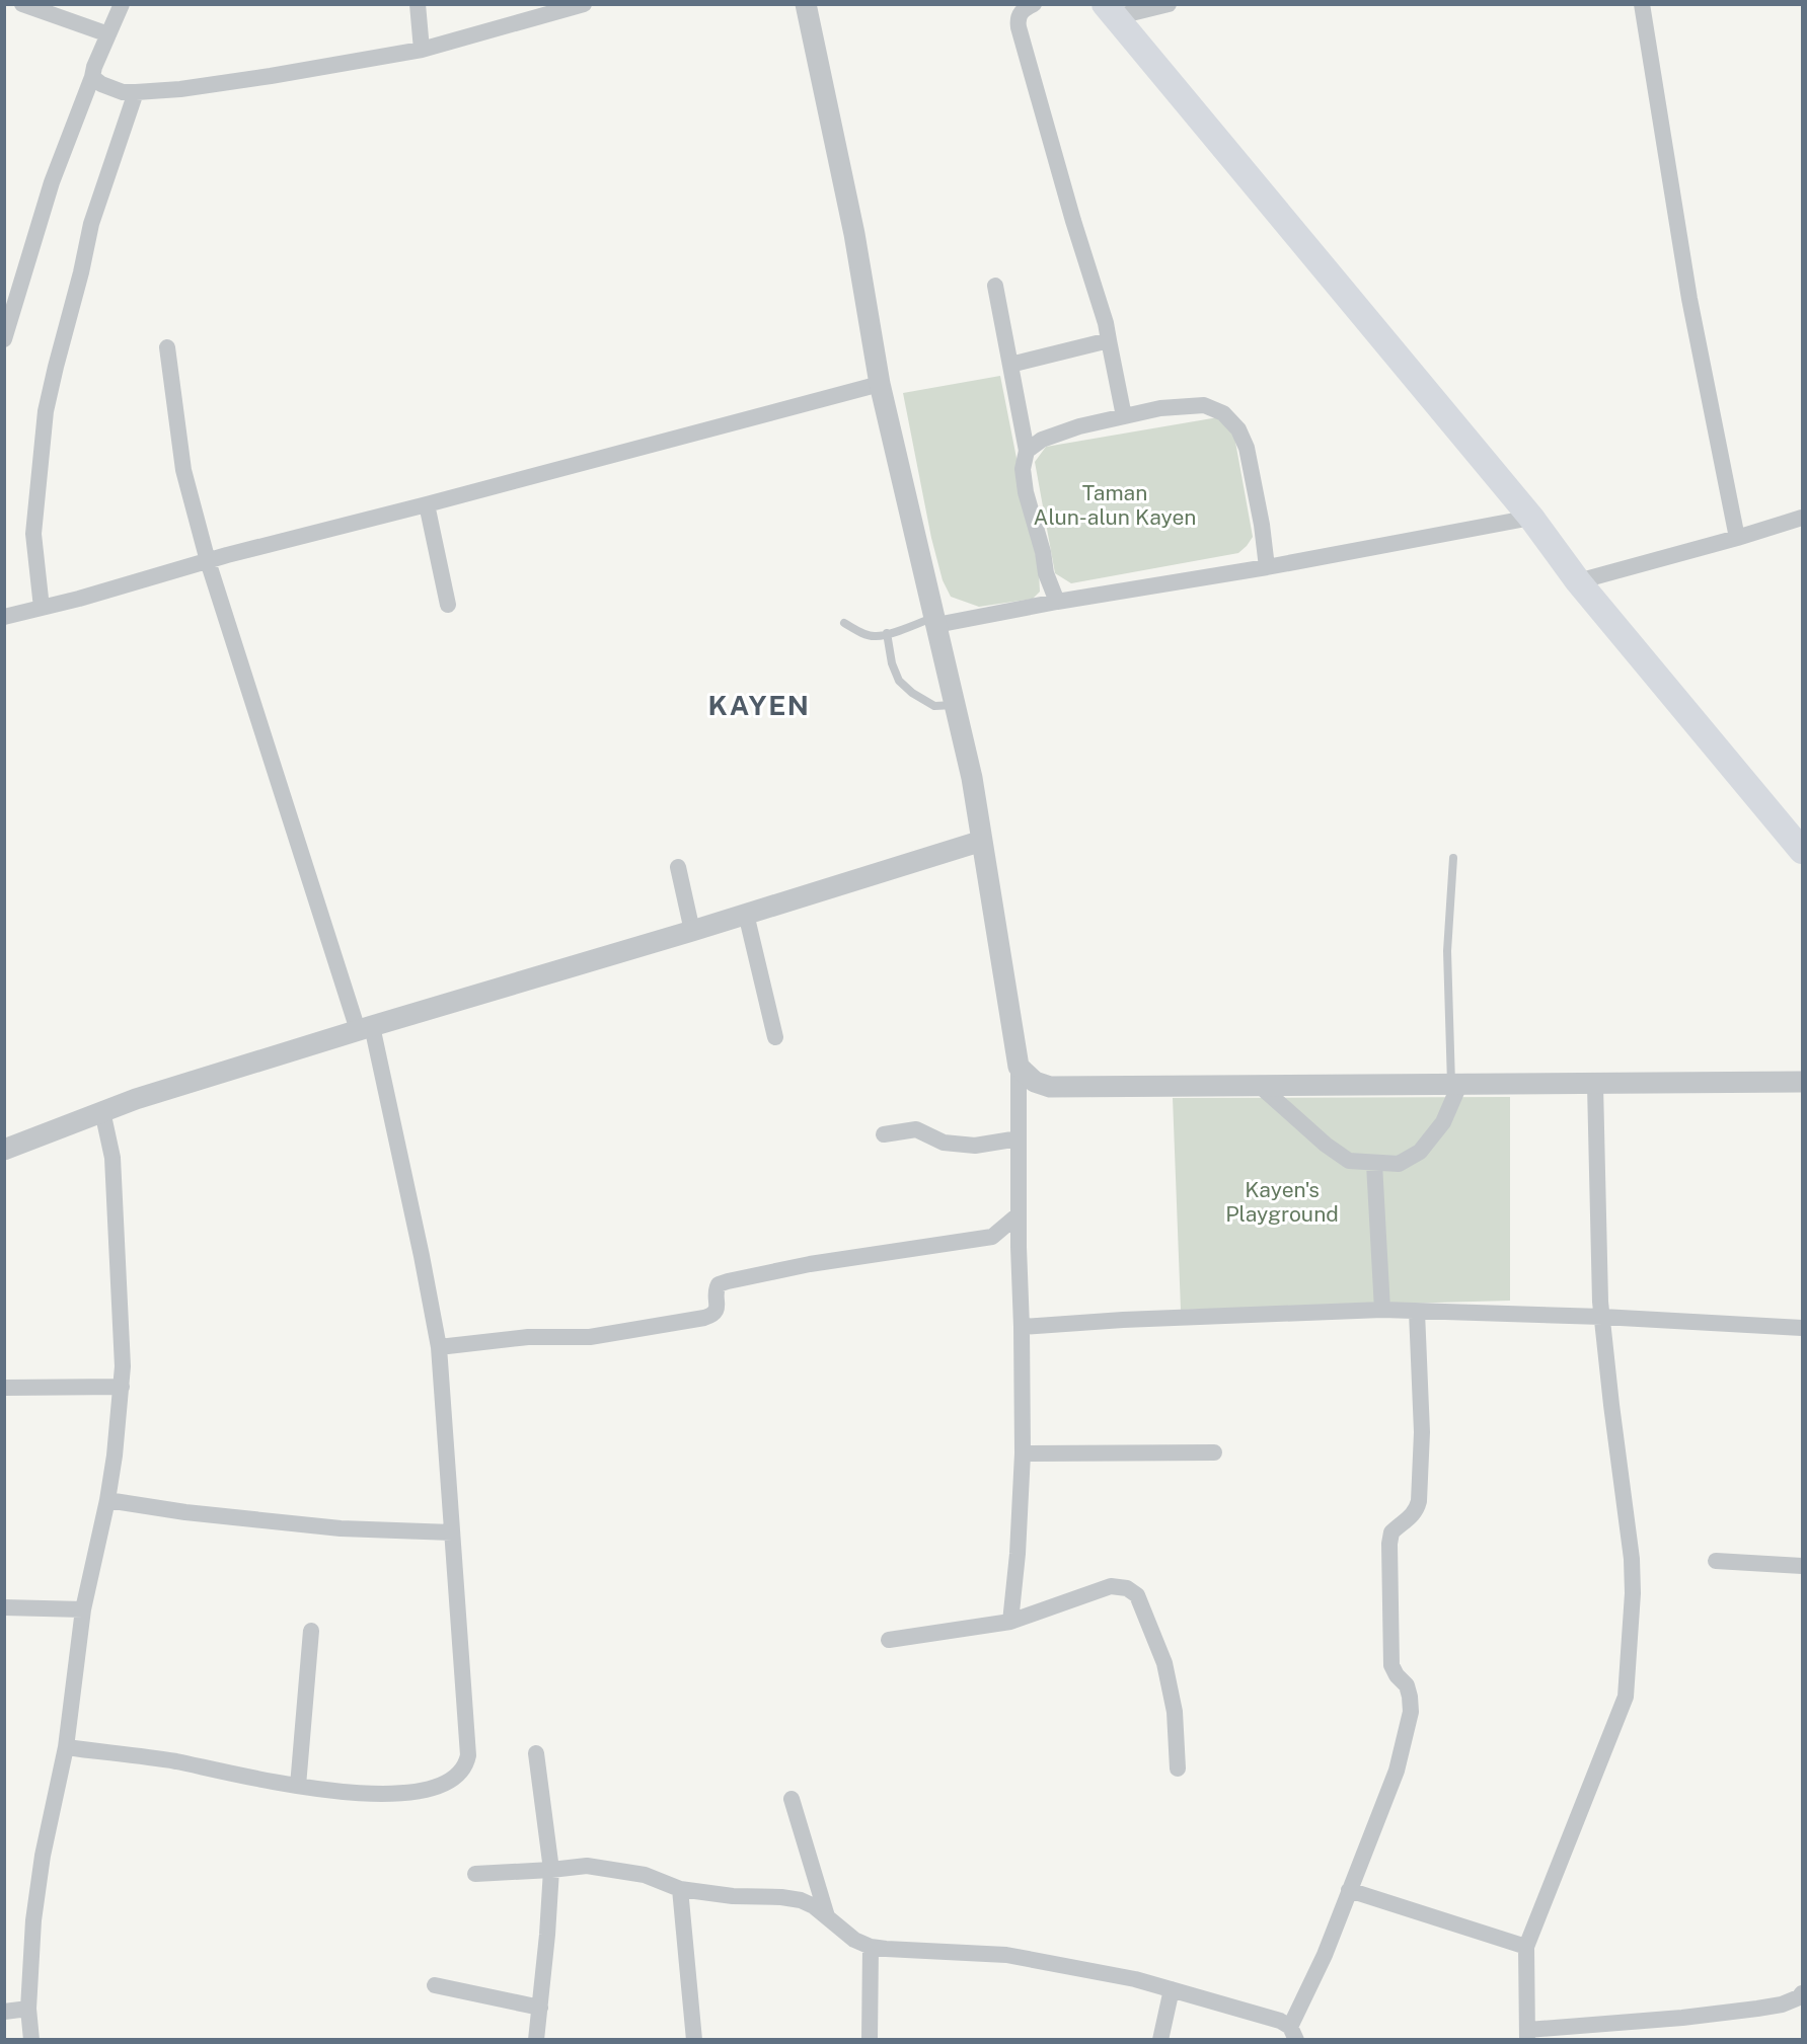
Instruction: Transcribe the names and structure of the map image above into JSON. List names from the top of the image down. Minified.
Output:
{"districts":["KAYEN"],"parks":["Taman Alun-alun Kayen","Kayen's Playground"]}
